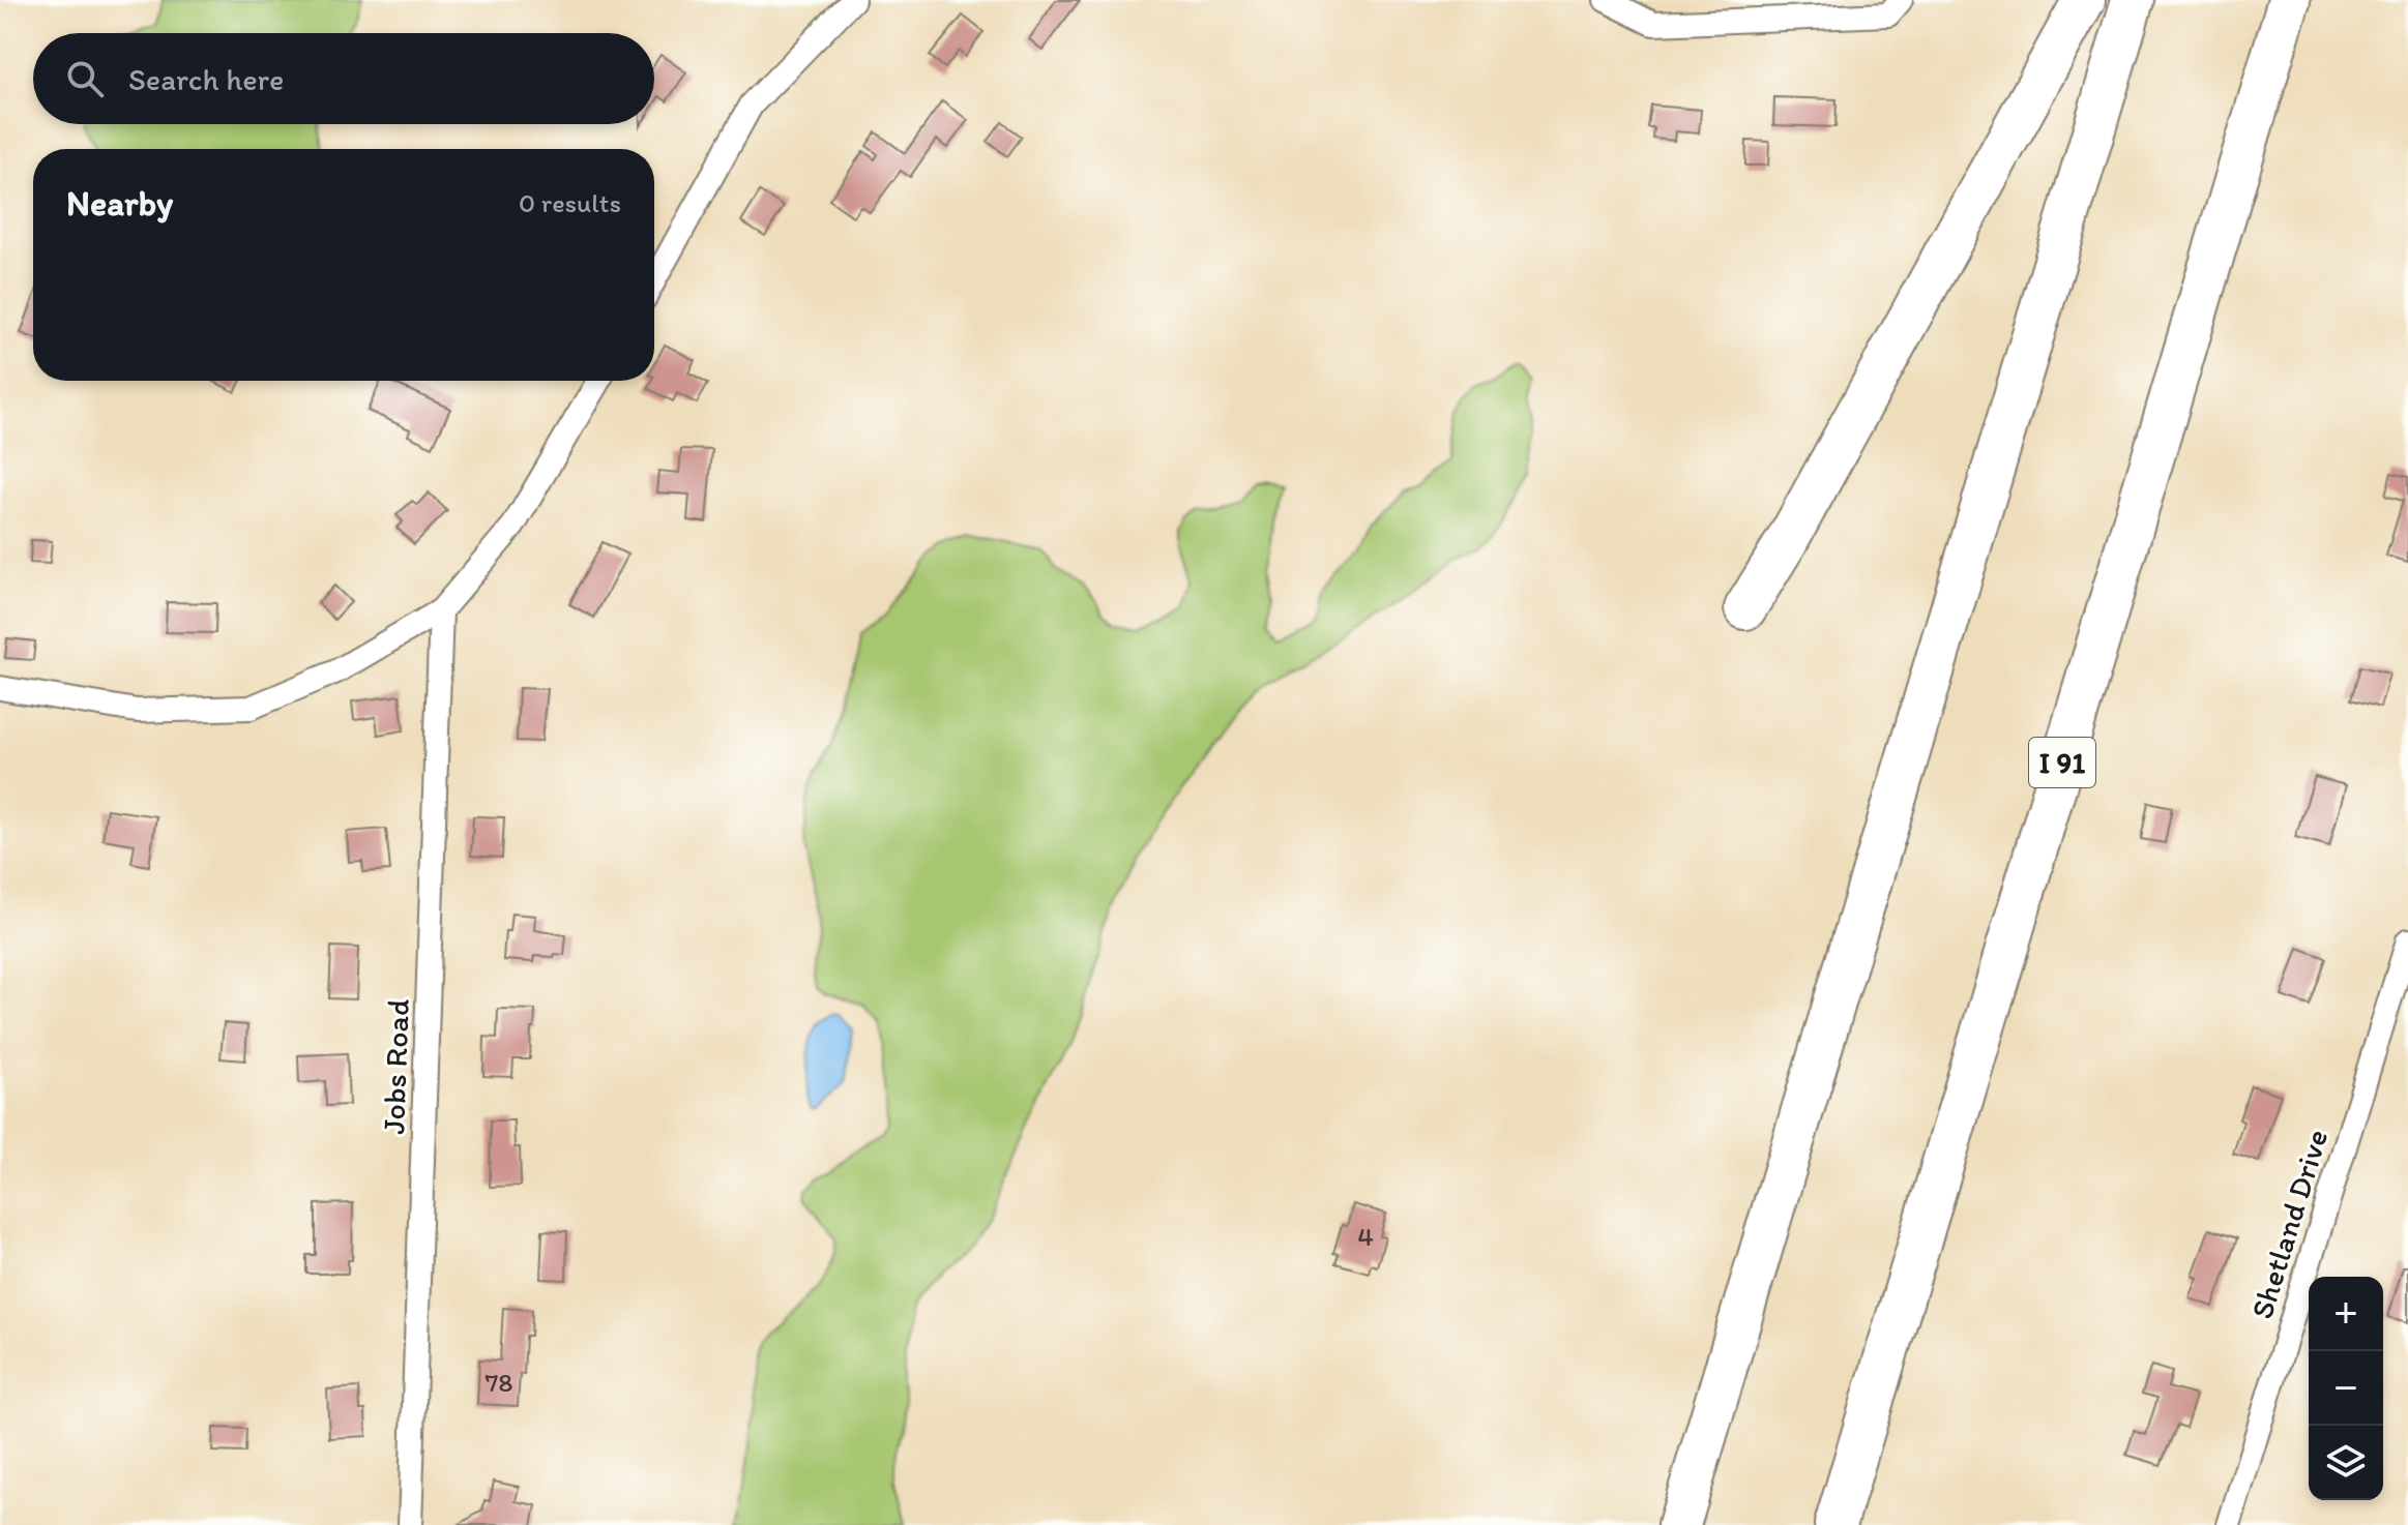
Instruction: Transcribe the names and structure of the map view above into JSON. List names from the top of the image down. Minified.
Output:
{"streets":{"highway":["I 91"],"street":["Jobs Road","Shetland Drive"]},"house_numbers":["4","78"],"page":{"search":"Search here","heading":["Nearby","0 results"],"map_buttons":["+","−"]}}
